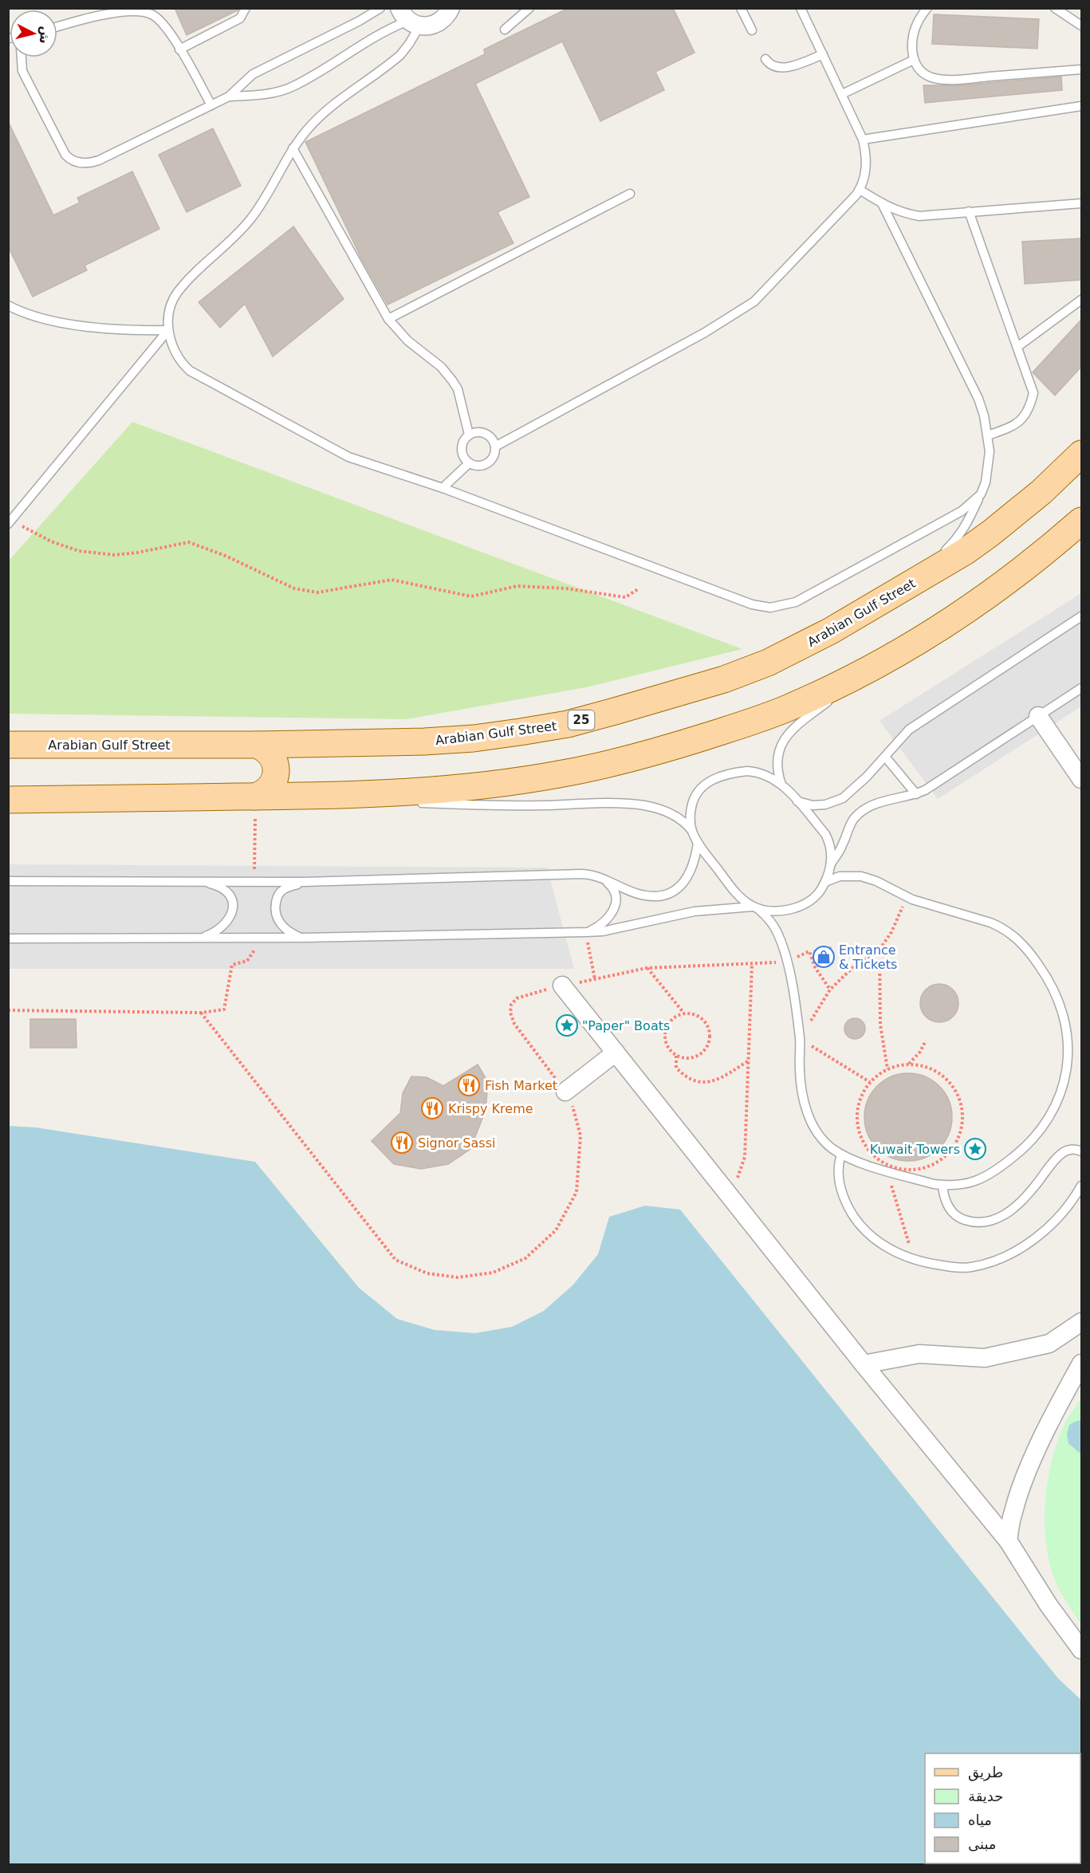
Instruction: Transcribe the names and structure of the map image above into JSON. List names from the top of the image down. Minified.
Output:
{"streets":{"main road":["Arabian Gulf Street","25"]},"places":{"shop":["Entrance & Tickets"],"place":["\"Paper\" Boats","Kuwait Towers"],"restaurant":["Fish Market","Krispy Kreme","Signor Sassi"]},"legend":["طريق","حديقة","مياه","مبنى"],"north":"right"}
